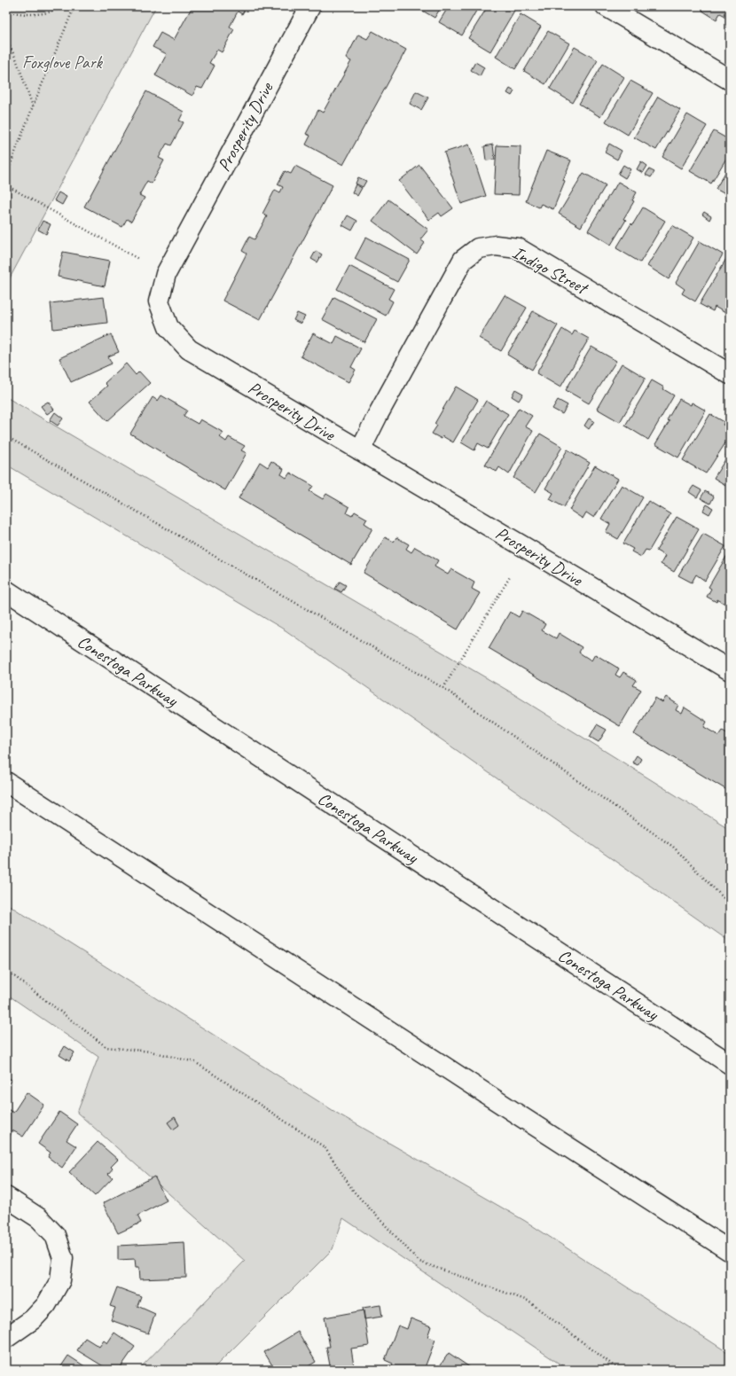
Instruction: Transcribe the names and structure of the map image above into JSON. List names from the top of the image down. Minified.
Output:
{"streets":{"main road":["Prosperity Drive","Indigo Street","Conestoga Parkway"]},"crossings":[["Prosperity Drive","Indigo Street"]],"parks":["Foxglove Park"]}
